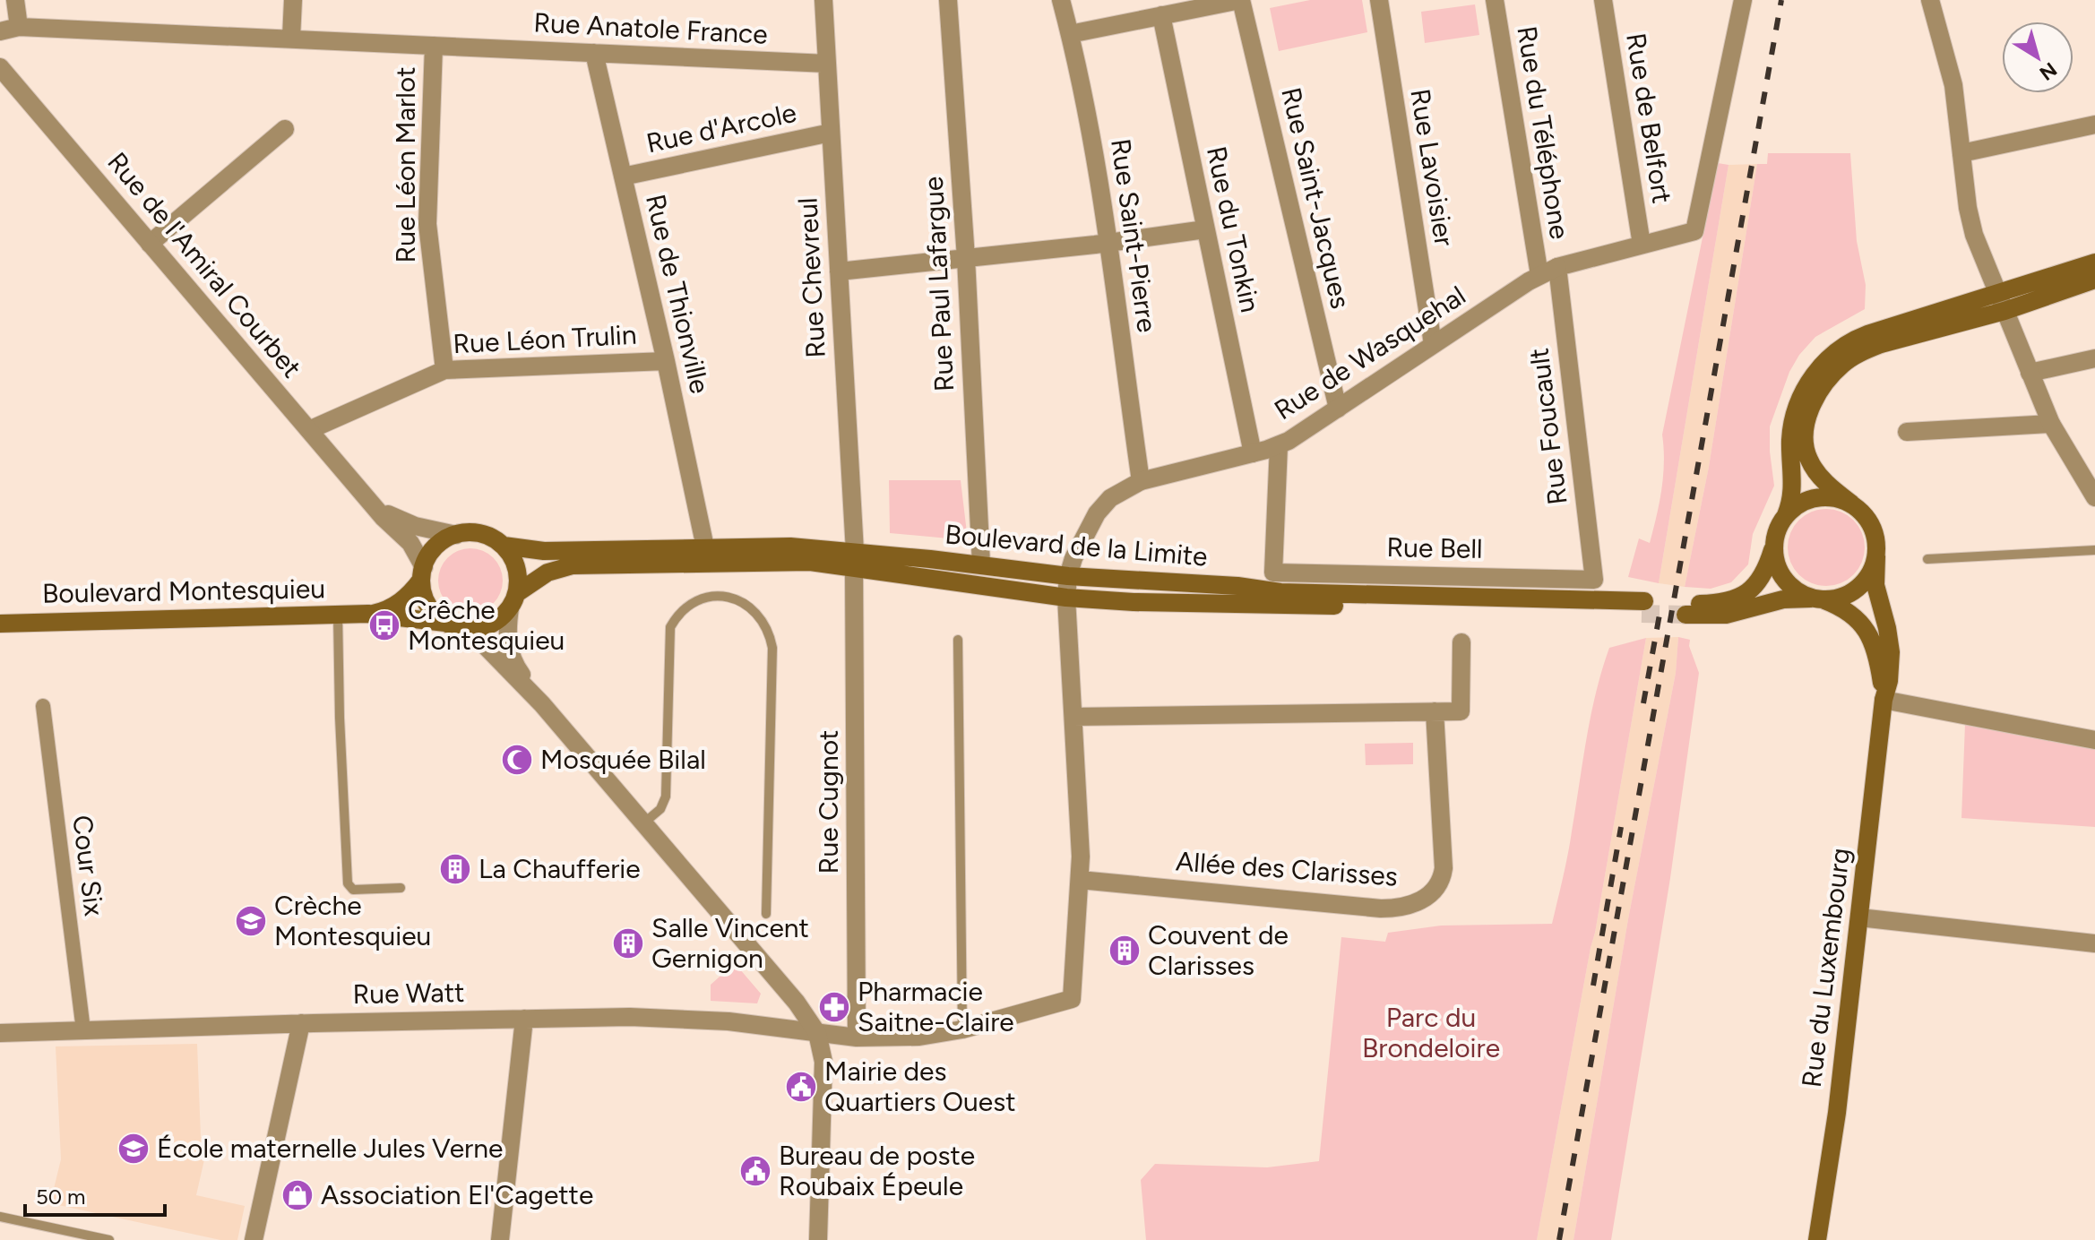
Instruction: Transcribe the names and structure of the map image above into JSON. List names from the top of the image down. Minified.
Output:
{"streets":{"main road":["Boulevard de la Limite","Boulevard Montesquieu","Rue du Luxembourg"],"street":["Rue Anatole France","Rue de Belfort","Rue d'Arcole","Rue du Téléphone","Rue Léon Marlot","Rue Lavoisier","Rue Saint-Jacques","Rue du Tonkin","Rue Saint-Pierre","Rue de l'Amiral Courbet","Rue Chevreul","Rue Paul Lafargue","Rue de Thionville","Rue Léon Trulin","Rue de Wasquehal","Rue Foucault","Rue Bell","Rue Cugnot","Cour Six","Allée des Clarisses","Rue Watt"]},"crossings":[["Rue Anatole France","Rue Léon Marlot"],["Rue Anatole France","Rue Chevreul"],["Rue Anatole France","Rue de Thionville"],["Rue de Belfort","Rue de Wasquehal"],["Rue d'Arcole","Rue Chevreul"],["Rue d'Arcole","Rue de Thionville"],["Rue du Téléphone","Rue de Wasquehal"],["Rue Léon Marlot","Rue Léon Trulin"],["Rue Lavoisier","Rue de Wasquehal"],["Rue Saint-Jacques","Rue de Wasquehal"],["Rue du Tonkin","Rue de Wasquehal"],["Rue Saint-Pierre","Rue de Wasquehal"],["Rue de l'Amiral Courbet","Rue Léon Trulin"],["Rue de l'Amiral Courbet","Boulevard de la Limite"],["Rue de l'Amiral Courbet","Boulevard Montesquieu"],["Rue Chevreul","Boulevard de la Limite"],["Rue Chevreul","Rue Cugnot"],["Rue Paul Lafargue","Boulevard de la Limite"],["Rue de Thionville","Rue Léon Trulin"],["Rue de Thionville","Boulevard de la Limite"],["Rue de Wasquehal","Rue Foucault"],["Rue de Wasquehal","Boulevard de la Limite"],["Rue de Wasquehal","Rue Bell"],["Rue de Wasquehal","Allée des Clarisses"],["Rue de Wasquehal","Rue Watt"],["Rue Foucault","Rue Bell"],["Boulevard de la Limite","Boulevard Montesquieu"],["Boulevard de la Limite","Rue Cugnot"],["Rue Cugnot","Rue Watt"],["Cour Six","Rue Watt"]],"parks":["Parc du Brondeloire"],"places":{"bus stop":["Crêche Montesquieu"],"mosque":["Mosquée Bilal"],"building":["La Chaufferie","Salle Vincent Gernigon","Couvent de Clarisses"],"school or university":["Crèche Montesquieu","École maternelle Jules Verne"],"pharmacy":["Pharmacie Saitne-Claire"],"public building":["Mairie des Quartiers Ouest","Bureau de poste Roubaix Épeule"],"shop":["Association El'Cagette"]},"scale_bar":"50 m","north":"bottom right"}
